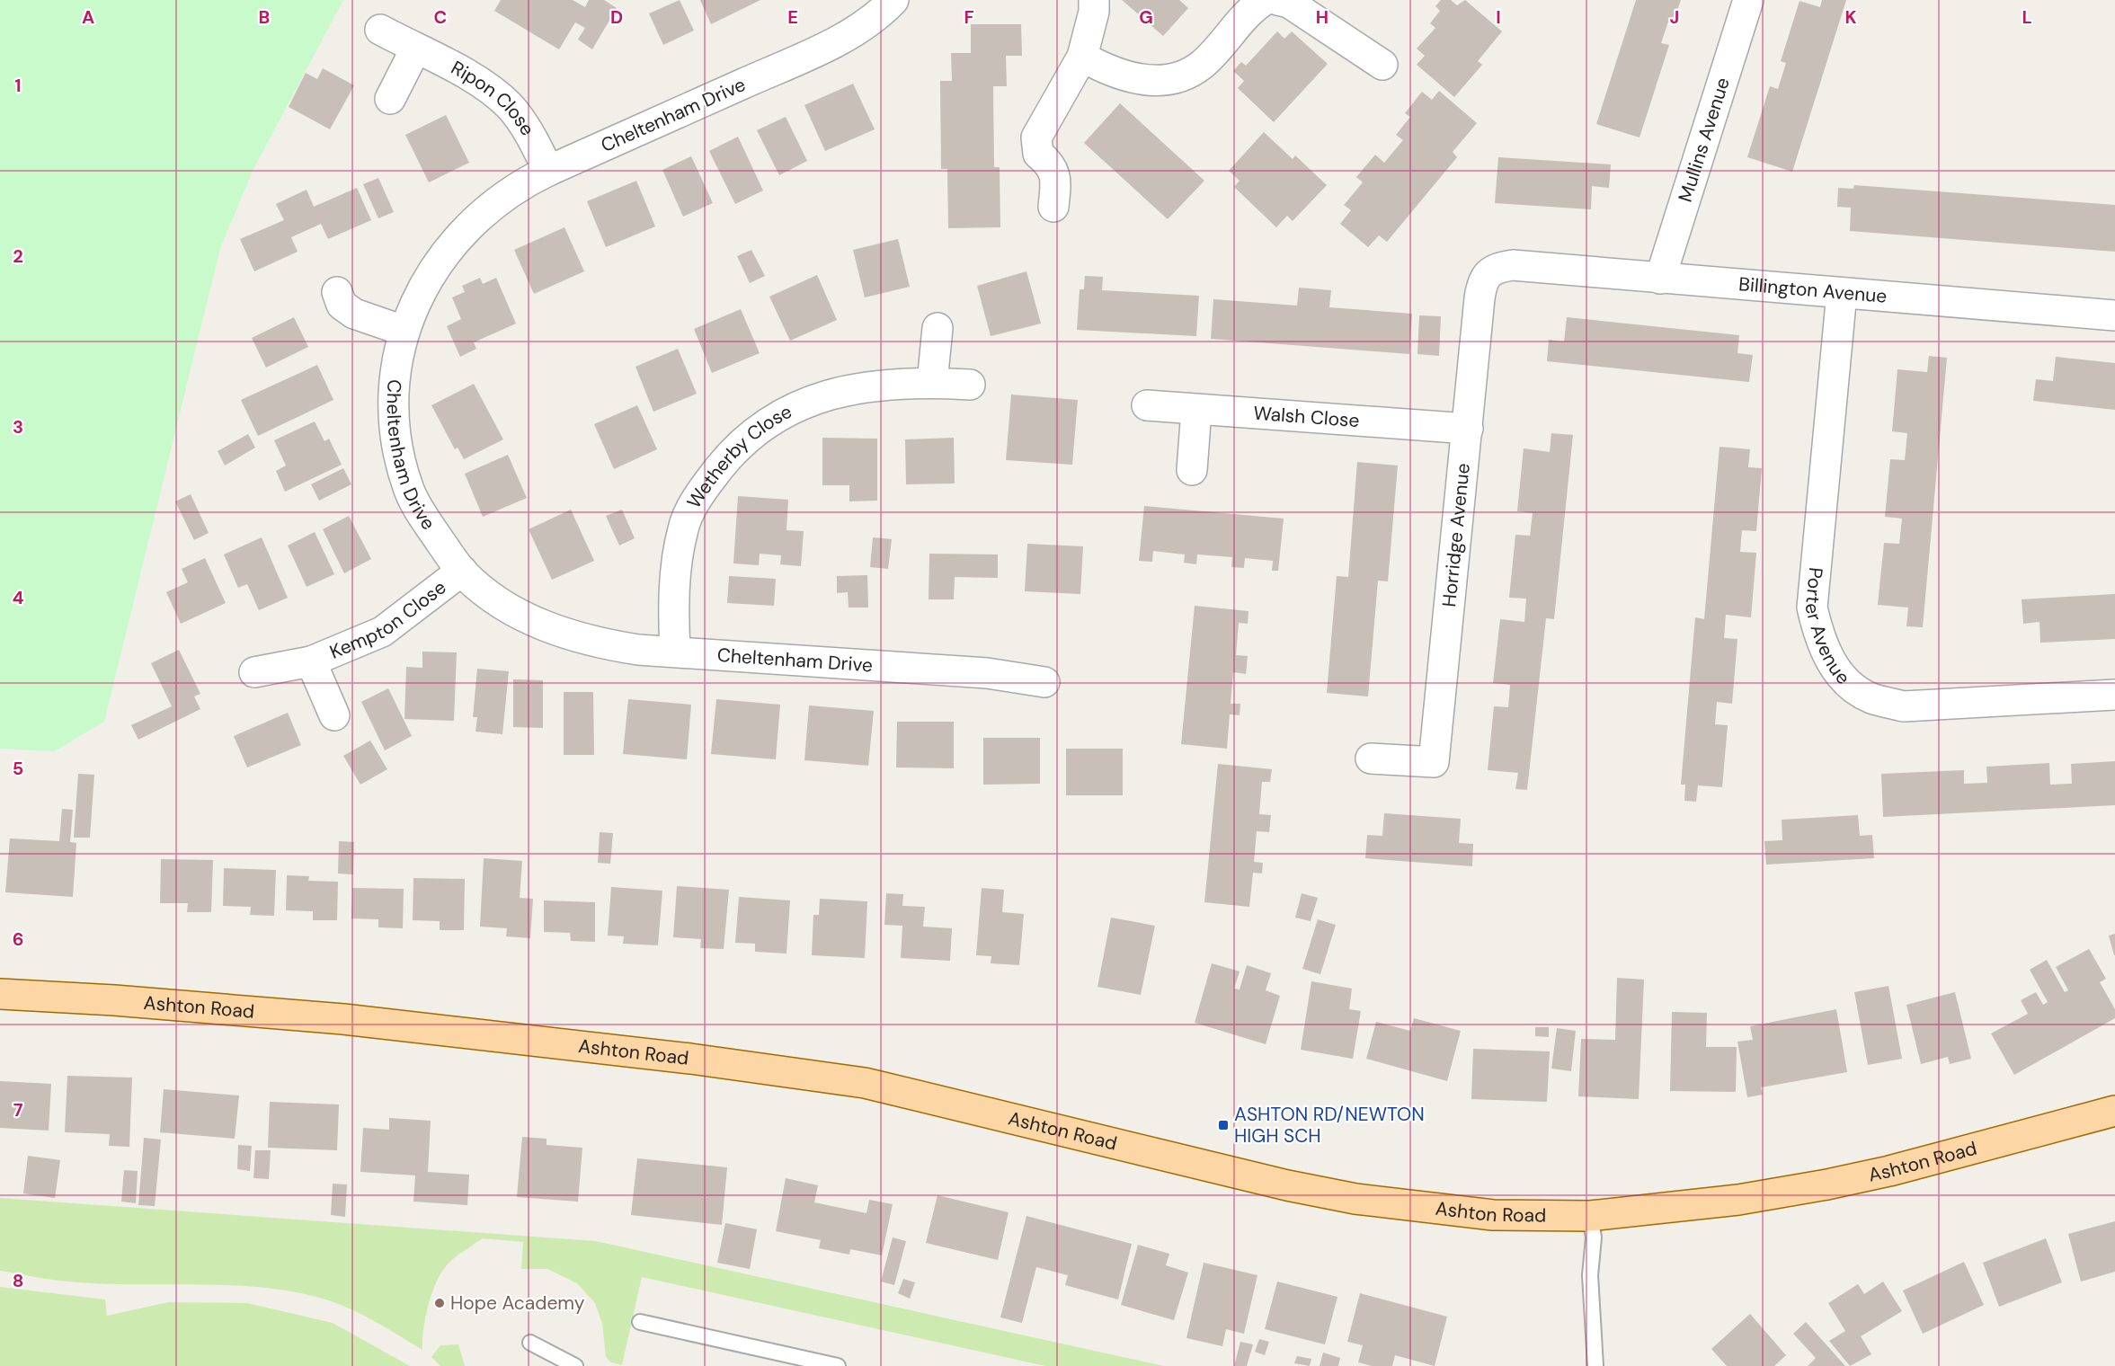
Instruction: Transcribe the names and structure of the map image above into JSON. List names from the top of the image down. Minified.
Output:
{"streets":{"main road":["Ashton Road"],"street":["Ripon Close","Cheltenham Drive","Mullins Avenue","Billington Avenue","Walsh Close","Wetherby Close","Horridge Avenue","Kempton Close","Porter Avenue"]},"crossings":[["Ripon Close","Cheltenham Drive"],["Cheltenham Drive","Wetherby Close"],["Cheltenham Drive","Kempton Close"],["Mullins Avenue","Billington Avenue"],["Billington Avenue","Horridge Avenue"],["Billington Avenue","Porter Avenue"],["Walsh Close","Horridge Avenue"]],"places":{"transit":["ASHTON RD/NEWTON HIGH SCH"],"other":["Hope Academy"]},"grid":{"columns":["A","B","C","D","E","F","G","H","I","J","K","L"],"rows":["1","2","3","4","5","6","7","8"]}}
